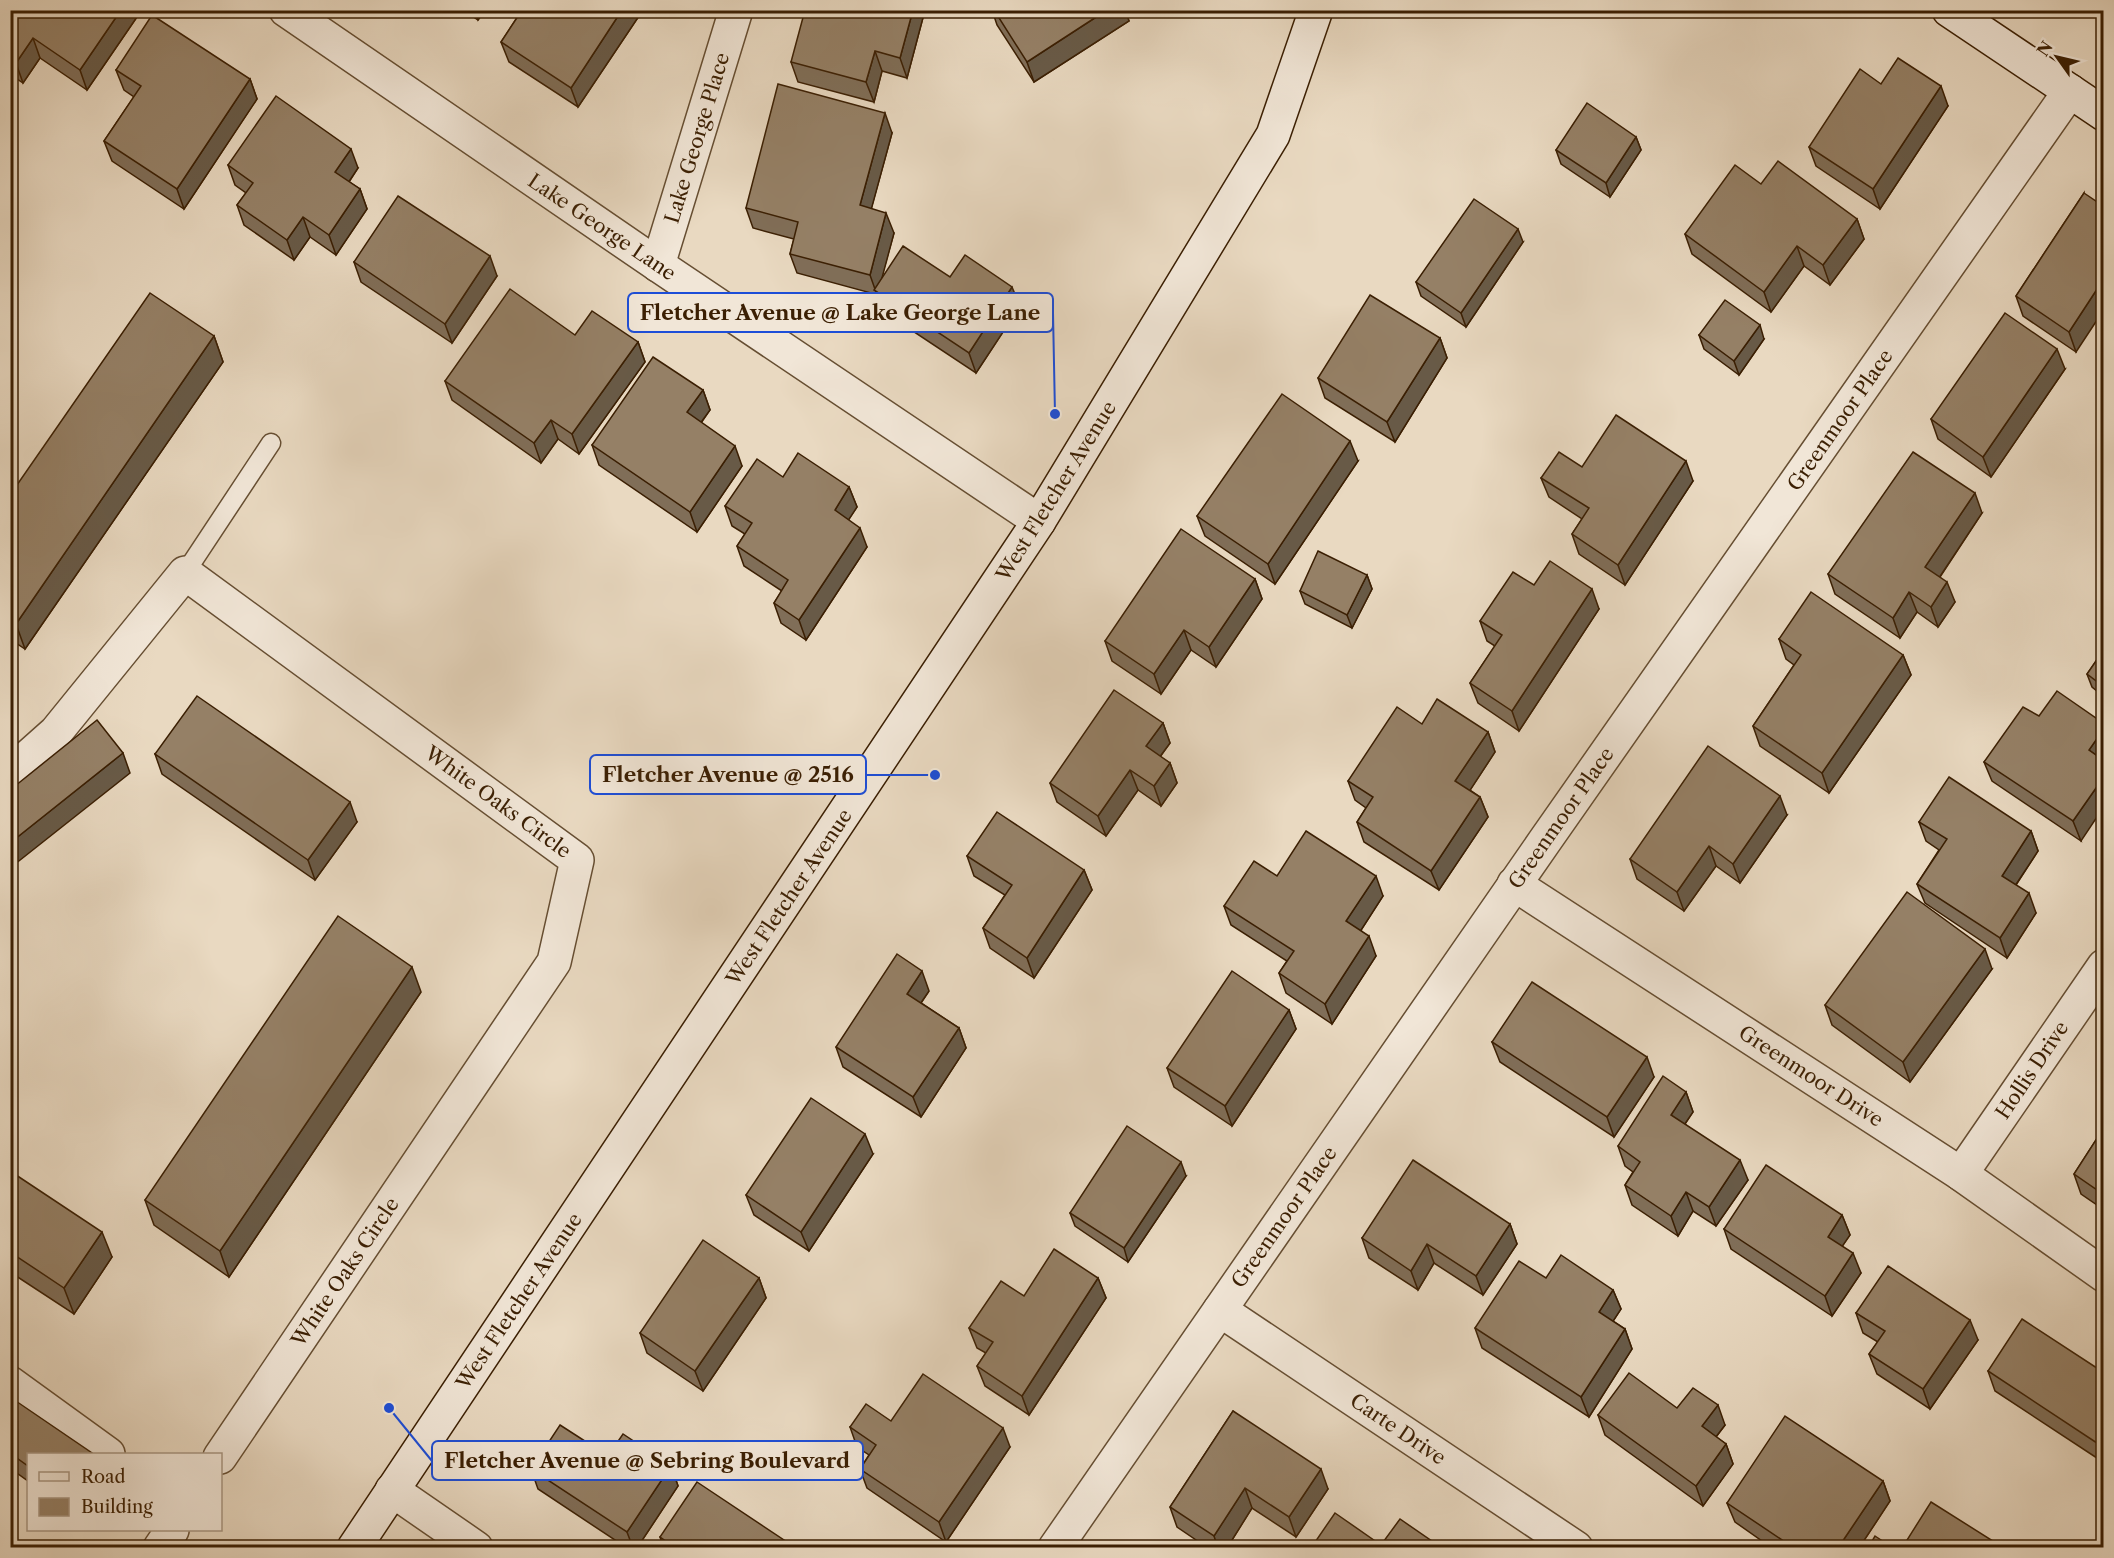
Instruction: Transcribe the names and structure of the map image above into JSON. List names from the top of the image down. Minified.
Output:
{"streets":{"street":["Lake George Place","Lake George Lane","Greenmoor Place","West Fletcher Avenue","White Oaks Circle","Hollis Drive","Greenmoor Drive","Carte Drive"]},"crossings":[["Lake George Place","Lake George Lane"],["Lake George Lane","West Fletcher Avenue"],["Greenmoor Place","Greenmoor Drive"],["Greenmoor Place","Carte Drive"],["Hollis Drive","Greenmoor Drive"]],"places":["Fletcher Avenue @ Lake George Lane","Fletcher Avenue @ 2516","Fletcher Avenue @ Sebring Boulevard"],"legend":["Road","Building"],"north":"top left"}
